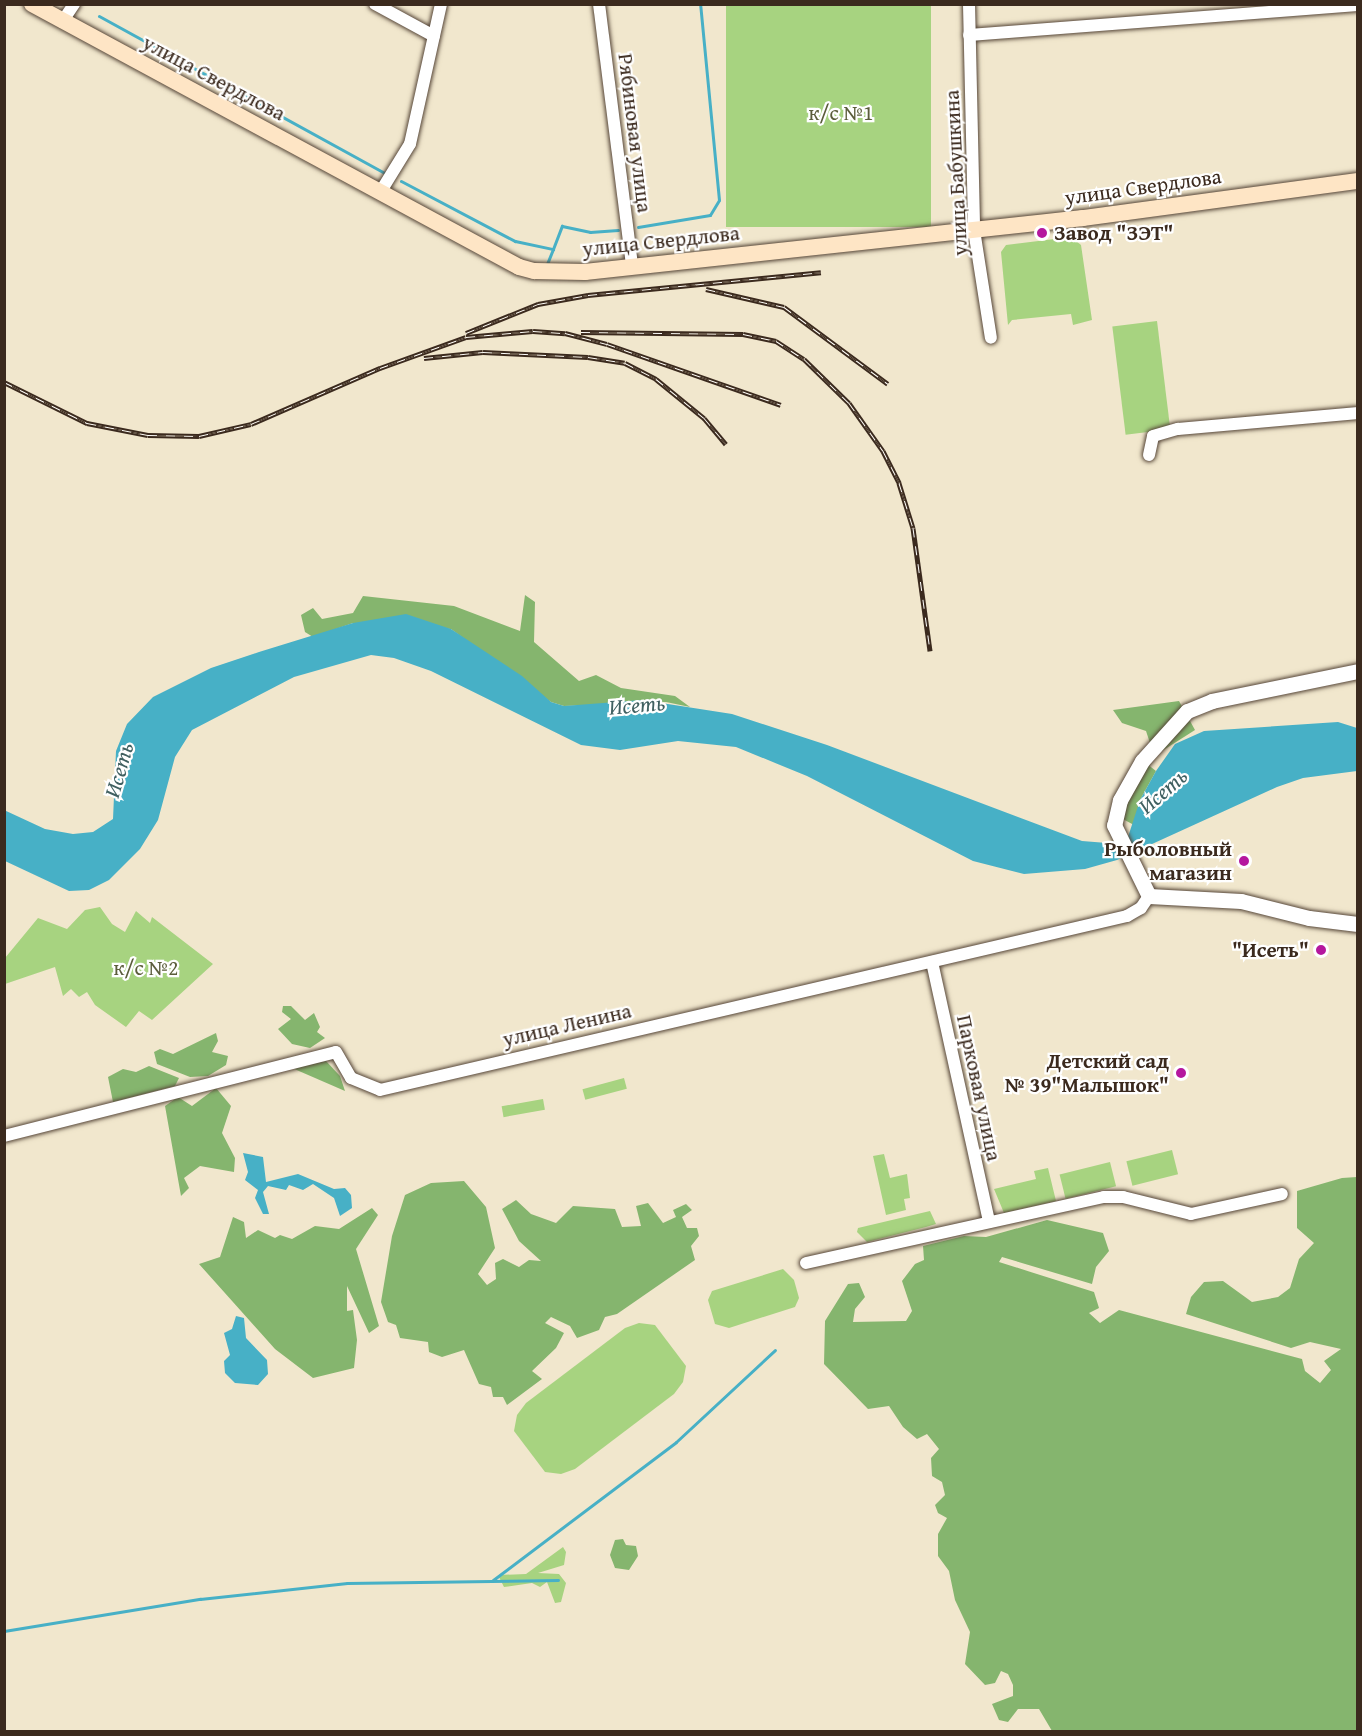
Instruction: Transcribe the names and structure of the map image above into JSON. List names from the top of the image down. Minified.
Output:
{"streets":{"main road":["улица Свердлова"],"street":["Рябиновая улица","улица Бабушкина","улица Ленина","Парковая улица"]},"crossings":[["улица Свердлова","Рябиновая улица"],["улица Свердлова","улица Бабушкина"],["улица Ленина","Парковая улица"]],"water":["Исеть"],"parks":["к/с №1","к/с №2"],"places":["Завод \"ЗЭТ\"","Рыболовный магазин","\"Исеть\"","Детский сад № 39\"Малышок\""]}
